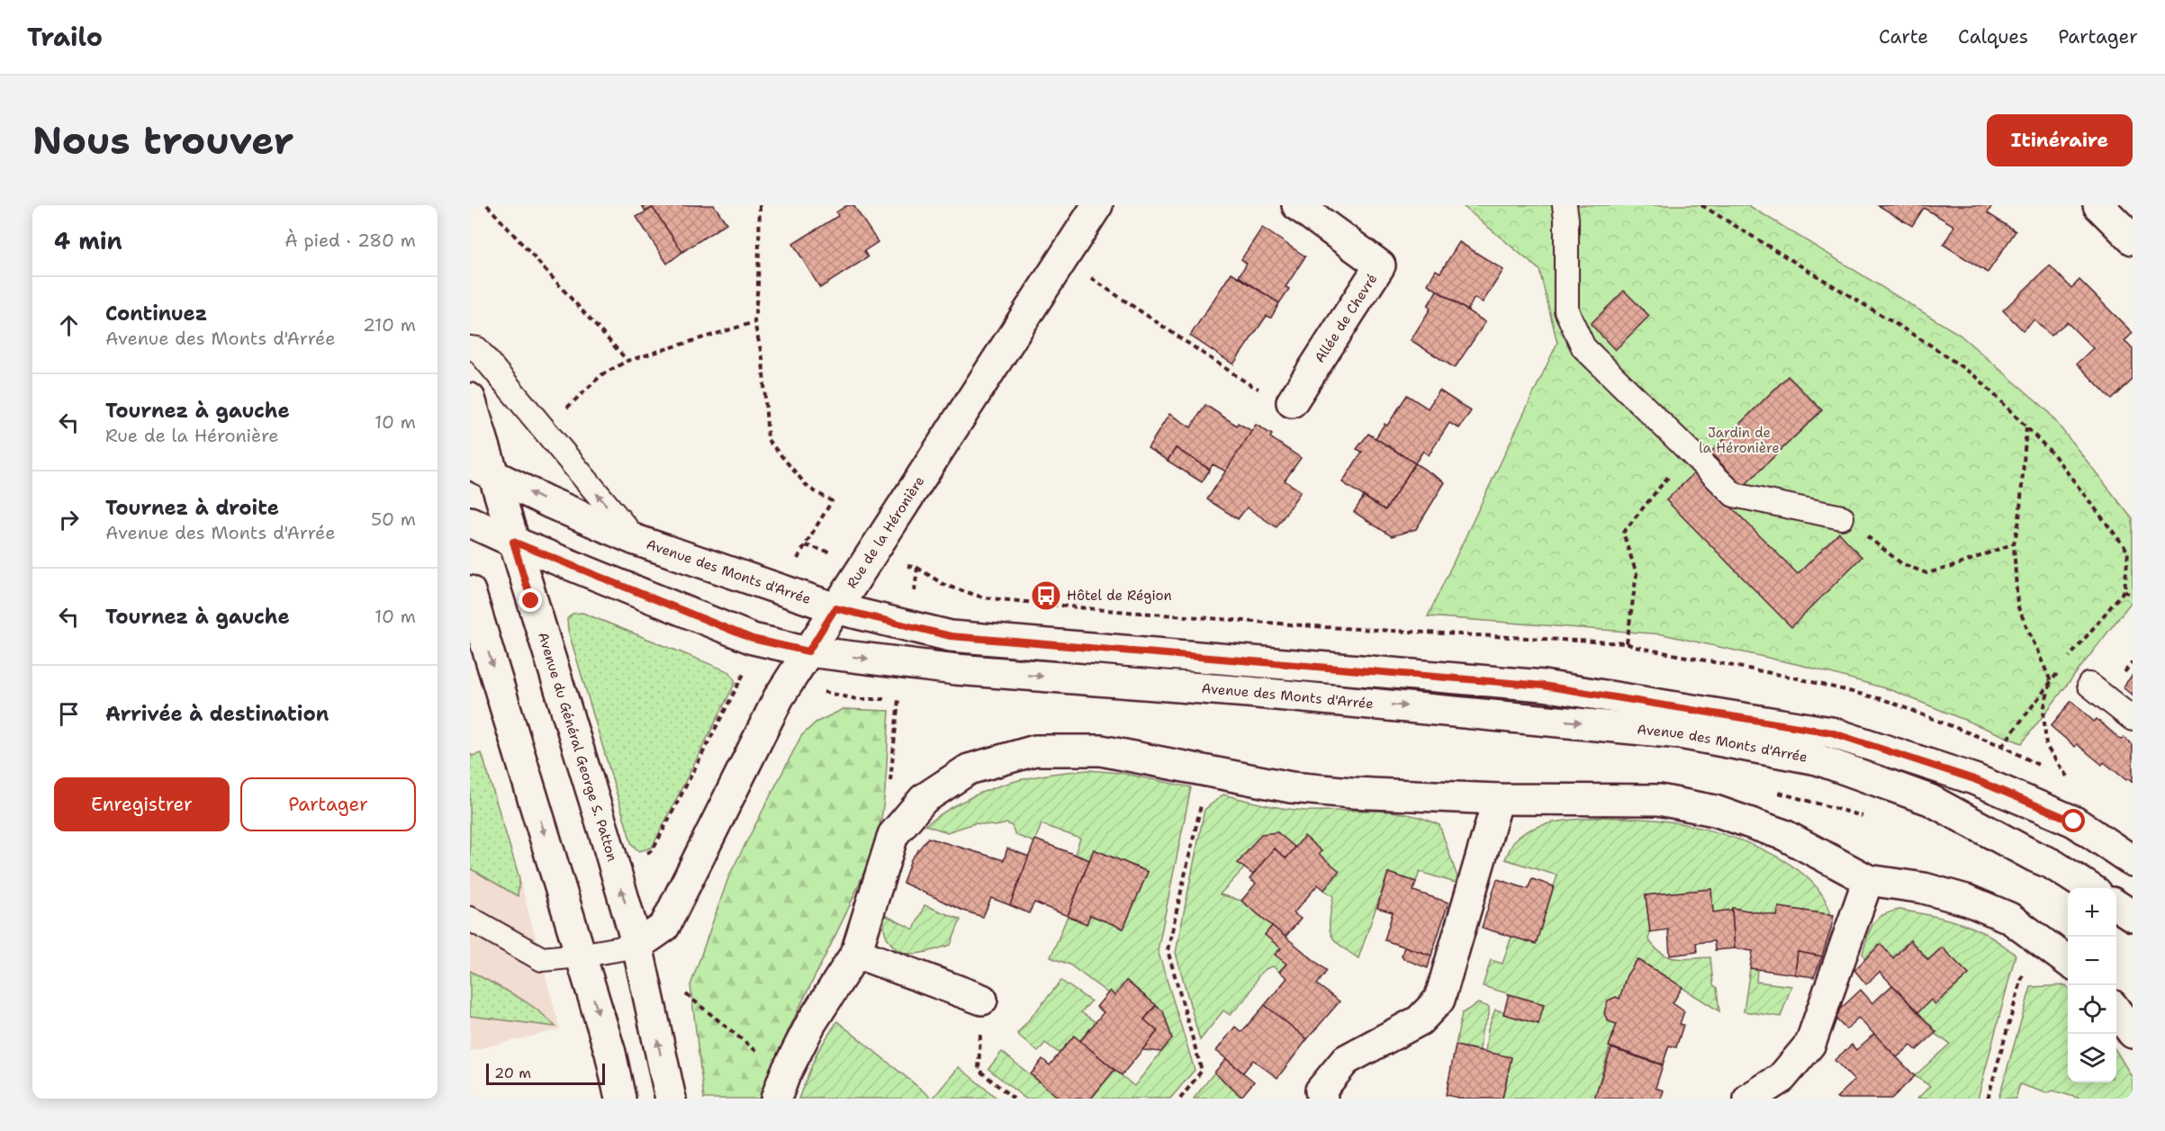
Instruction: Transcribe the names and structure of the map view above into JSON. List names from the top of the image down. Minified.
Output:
{"streets":{"street":["Allée de Chevré","Rue de la Héronière","Avenue des Monts d'Arrée","Avenue du Général George S. Patton"]},"crossings":[["Rue de la Héronière","Avenue des Monts d'Arrée"],["Rue de la Héronière","Avenue du Général George S. Patton"],["Avenue des Monts d'Arrée","Avenue du Général George S. Patton"]],"parks":["Jardin de la Héronière"],"places":{"bus stop":["Hôtel de Région"]},"scale_bar":"20 m","page":{"header":"Trailo","nav":["Carte","Calques","Partager"],"buttons":["Itinéraire",["Enregistrer","Partager"]],"title":"Nous trouver","heading":["4 min","À pied · 280 m"],"list":[["Continuez","Avenue des Monts d'Arrée","210 m"],["Tournez à gauche","Rue de la Héronière","10 m"],["Tournez à droite","Avenue des Monts d'Arrée","50 m"],["Tournez à gauche","10 m"],"Arrivée à destination"],"map_buttons":["+","−"],"scale":"20 m"}}
